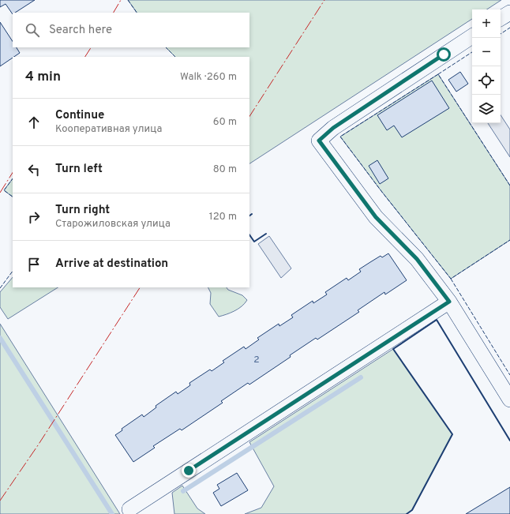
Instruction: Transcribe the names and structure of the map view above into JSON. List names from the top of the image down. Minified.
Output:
{"house_numbers":["2"],"page":{"map_buttons":["+","−"],"search":"Search here","heading":["4 min","Walk · 260 m"],"list":[["Continue","Кооперативная улица","60 m"],["Turn left","80 m"],["Turn right","Старожиловская улица","120 m"],"Arrive at destination"]}}
